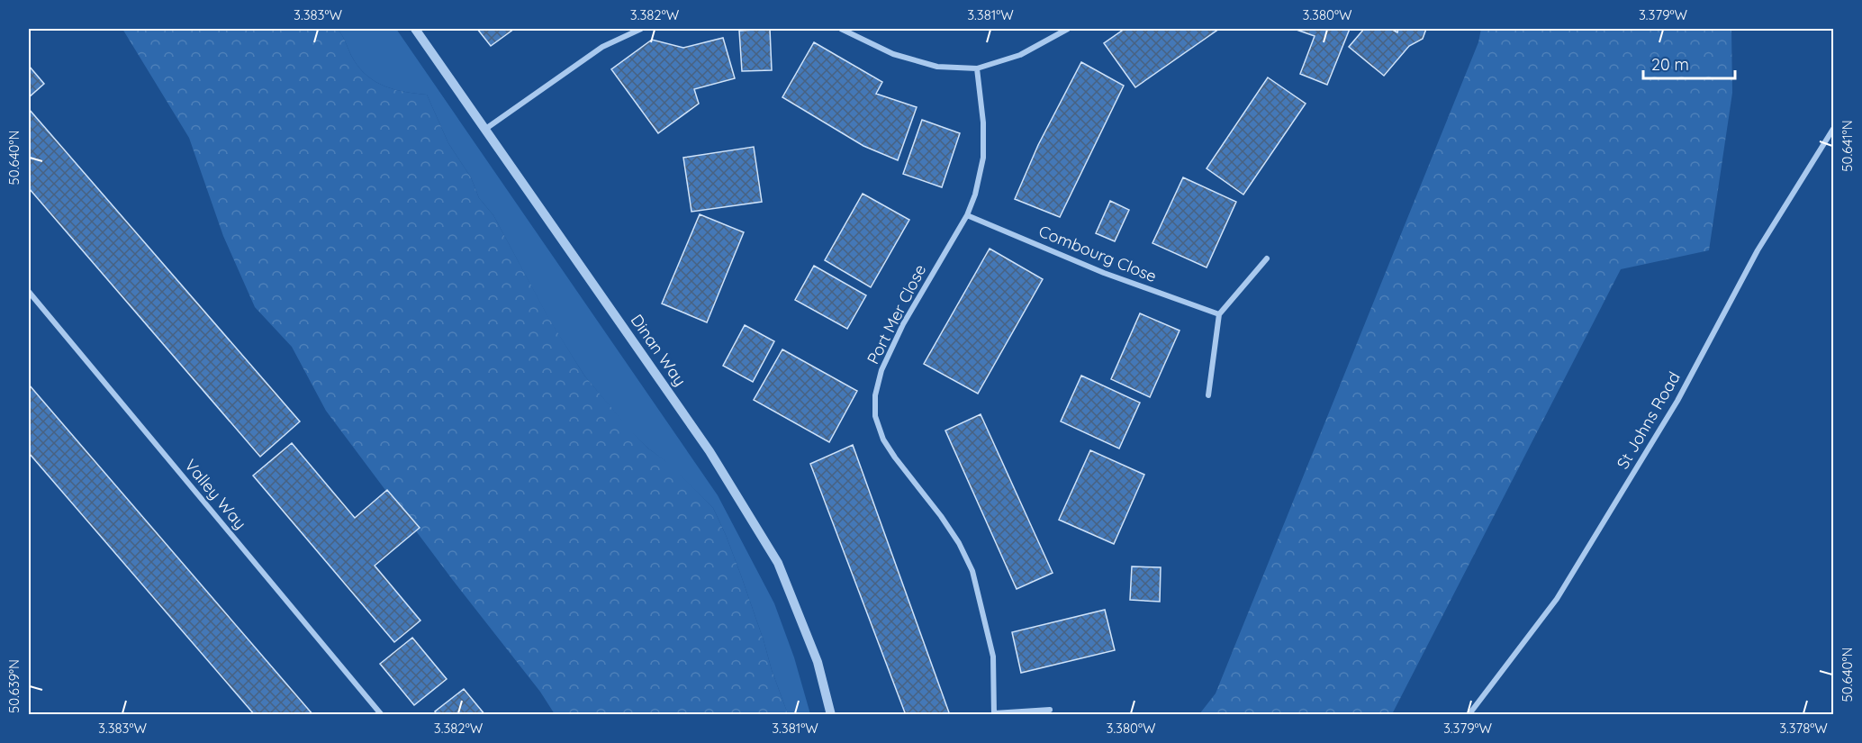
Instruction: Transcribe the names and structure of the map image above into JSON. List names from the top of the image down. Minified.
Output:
{"streets":{"street":["Combourg Close","Port Mer Close","Dinan Way","St Johns Road","Valley Way"]},"crossings":[["Combourg Close","Port Mer Close"]],"scale_bar":"20 m","coordinates":["3.383°W","3.382°W","3.381°W","3.380°W","3.379°W","50.641°N","50.640°N","50.639°N","3.378°W"]}
